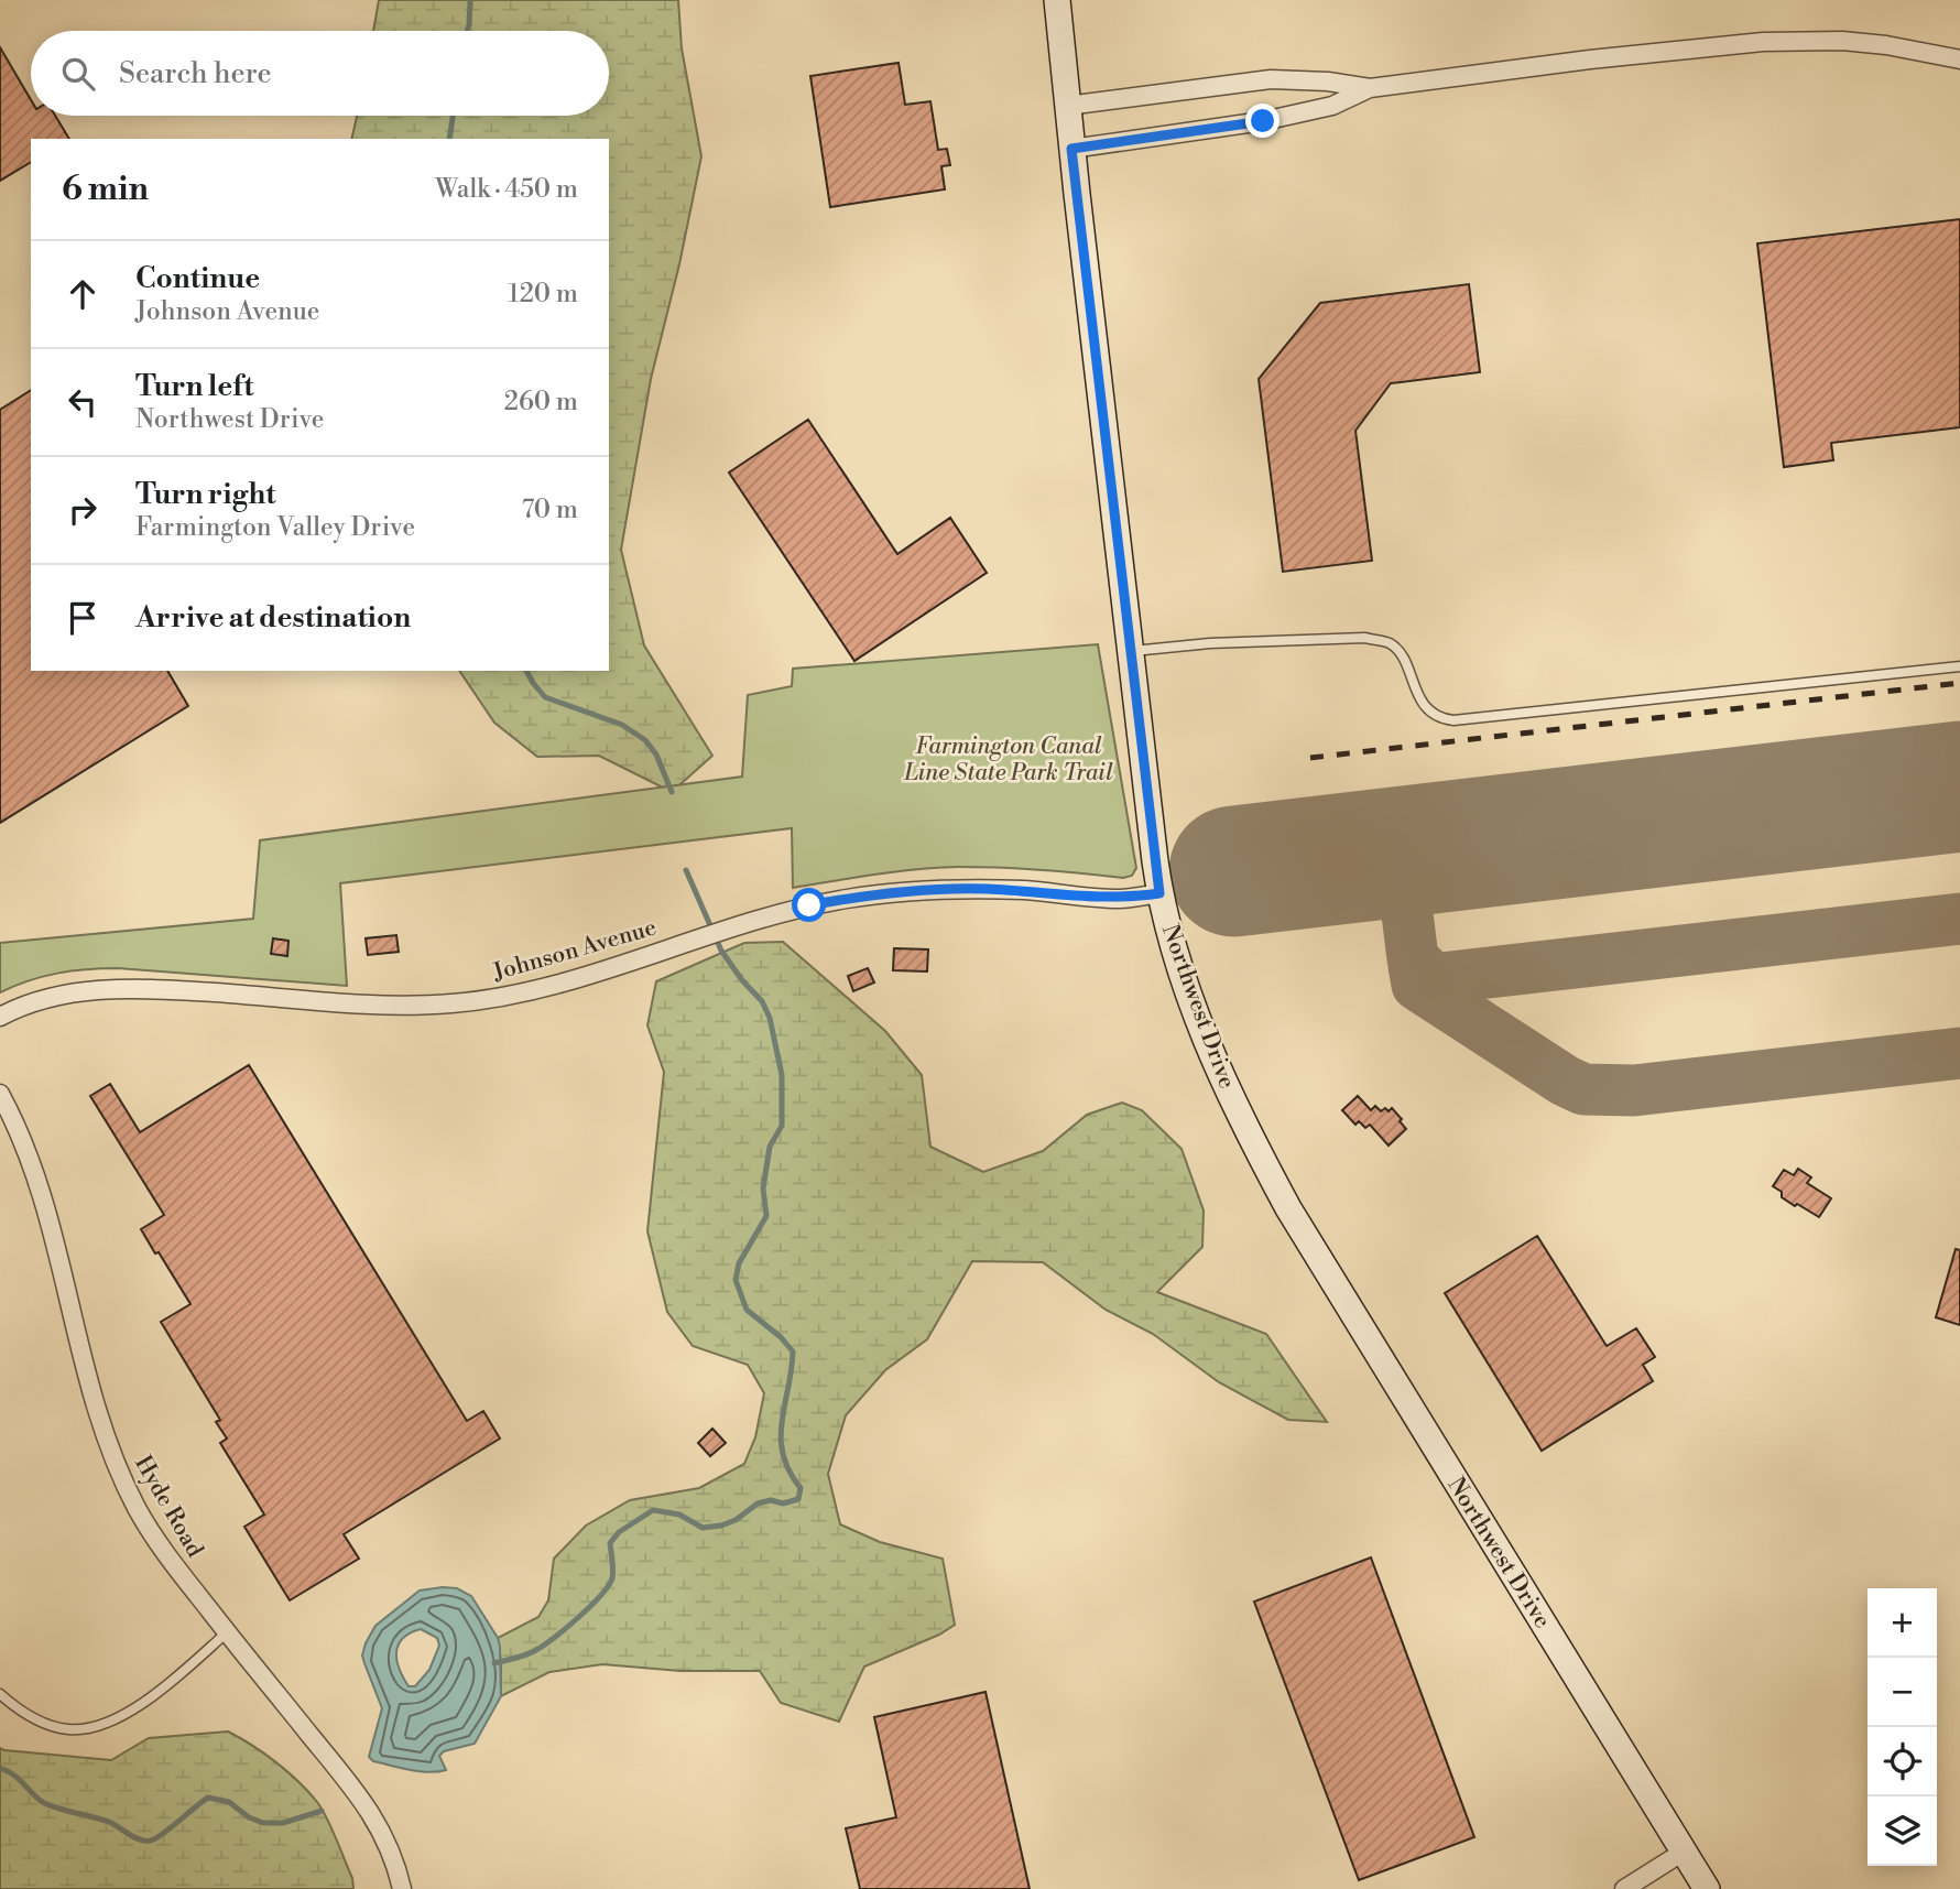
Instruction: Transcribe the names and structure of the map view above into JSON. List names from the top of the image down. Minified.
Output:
{"streets":{"main road":["Northwest Drive"],"street":["Johnson Avenue","Hyde Road"]},"crossings":[["Johnson Avenue","Northwest Drive"]],"parks":["Farmington Canal Line State Park Trail"],"page":{"search":"Search here","heading":["6 min","Walk · 450 m"],"list":[["Continue","Johnson Avenue","120 m"],["Turn left","Northwest Drive","260 m"],["Turn right","Farmington Valley Drive","70 m"],"Arrive at destination"],"map_buttons":["+","−"]}}
